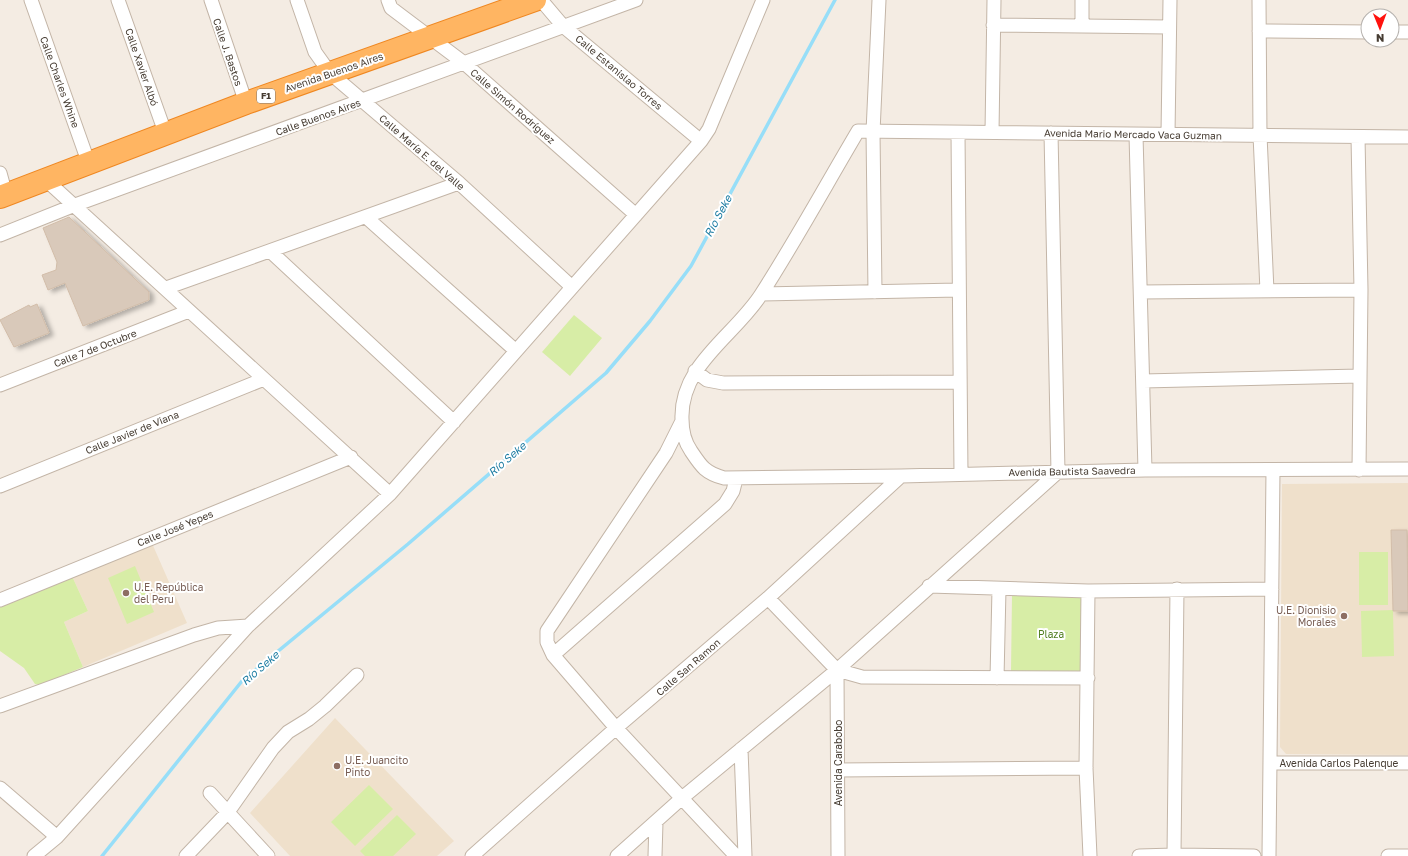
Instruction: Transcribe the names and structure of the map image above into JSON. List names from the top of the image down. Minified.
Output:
{"streets":{"highway":["Avenida Buenos Aires","F1"],"street":["Calle J. Bastos","Calle Xavier Albó","Calle Estanislao Torres","Calle Charles Whine","Calle Simón Rodríguez","Calle Buenos Aires","Avenida Mario Mercado Vaca Guzman","Calle María E. del Valle","Calle 7 de Octubre","Calle Javier de Viana","Avenida Bautista Saavedra","Calle José Yepes","Calle San Ramon","Avenida Carabobo","Avenida Carlos Palenque"]},"crossings":[["Calle J. Bastos","Avenida Buenos Aires"],["Calle Xavier Albó","Avenida Buenos Aires"],["Avenida Buenos Aires","Calle Charles Whine"],["Avenida Buenos Aires","Calle Simón Rodríguez"],["Avenida Buenos Aires","Calle María E. del Valle"],["Calle Estanislao Torres","Calle Buenos Aires"],["Calle Simón Rodríguez","Calle Buenos Aires"],["Calle Buenos Aires","Calle María E. del Valle"],["Avenida Bautista Saavedra","Calle San Ramon"]],"water":["Río Seke"],"parks":["Plaza"],"places":["U.E. República del Peru","U.E. Dionisio Morales","U.E. Juancito Pinto"],"north":"bottom"}
